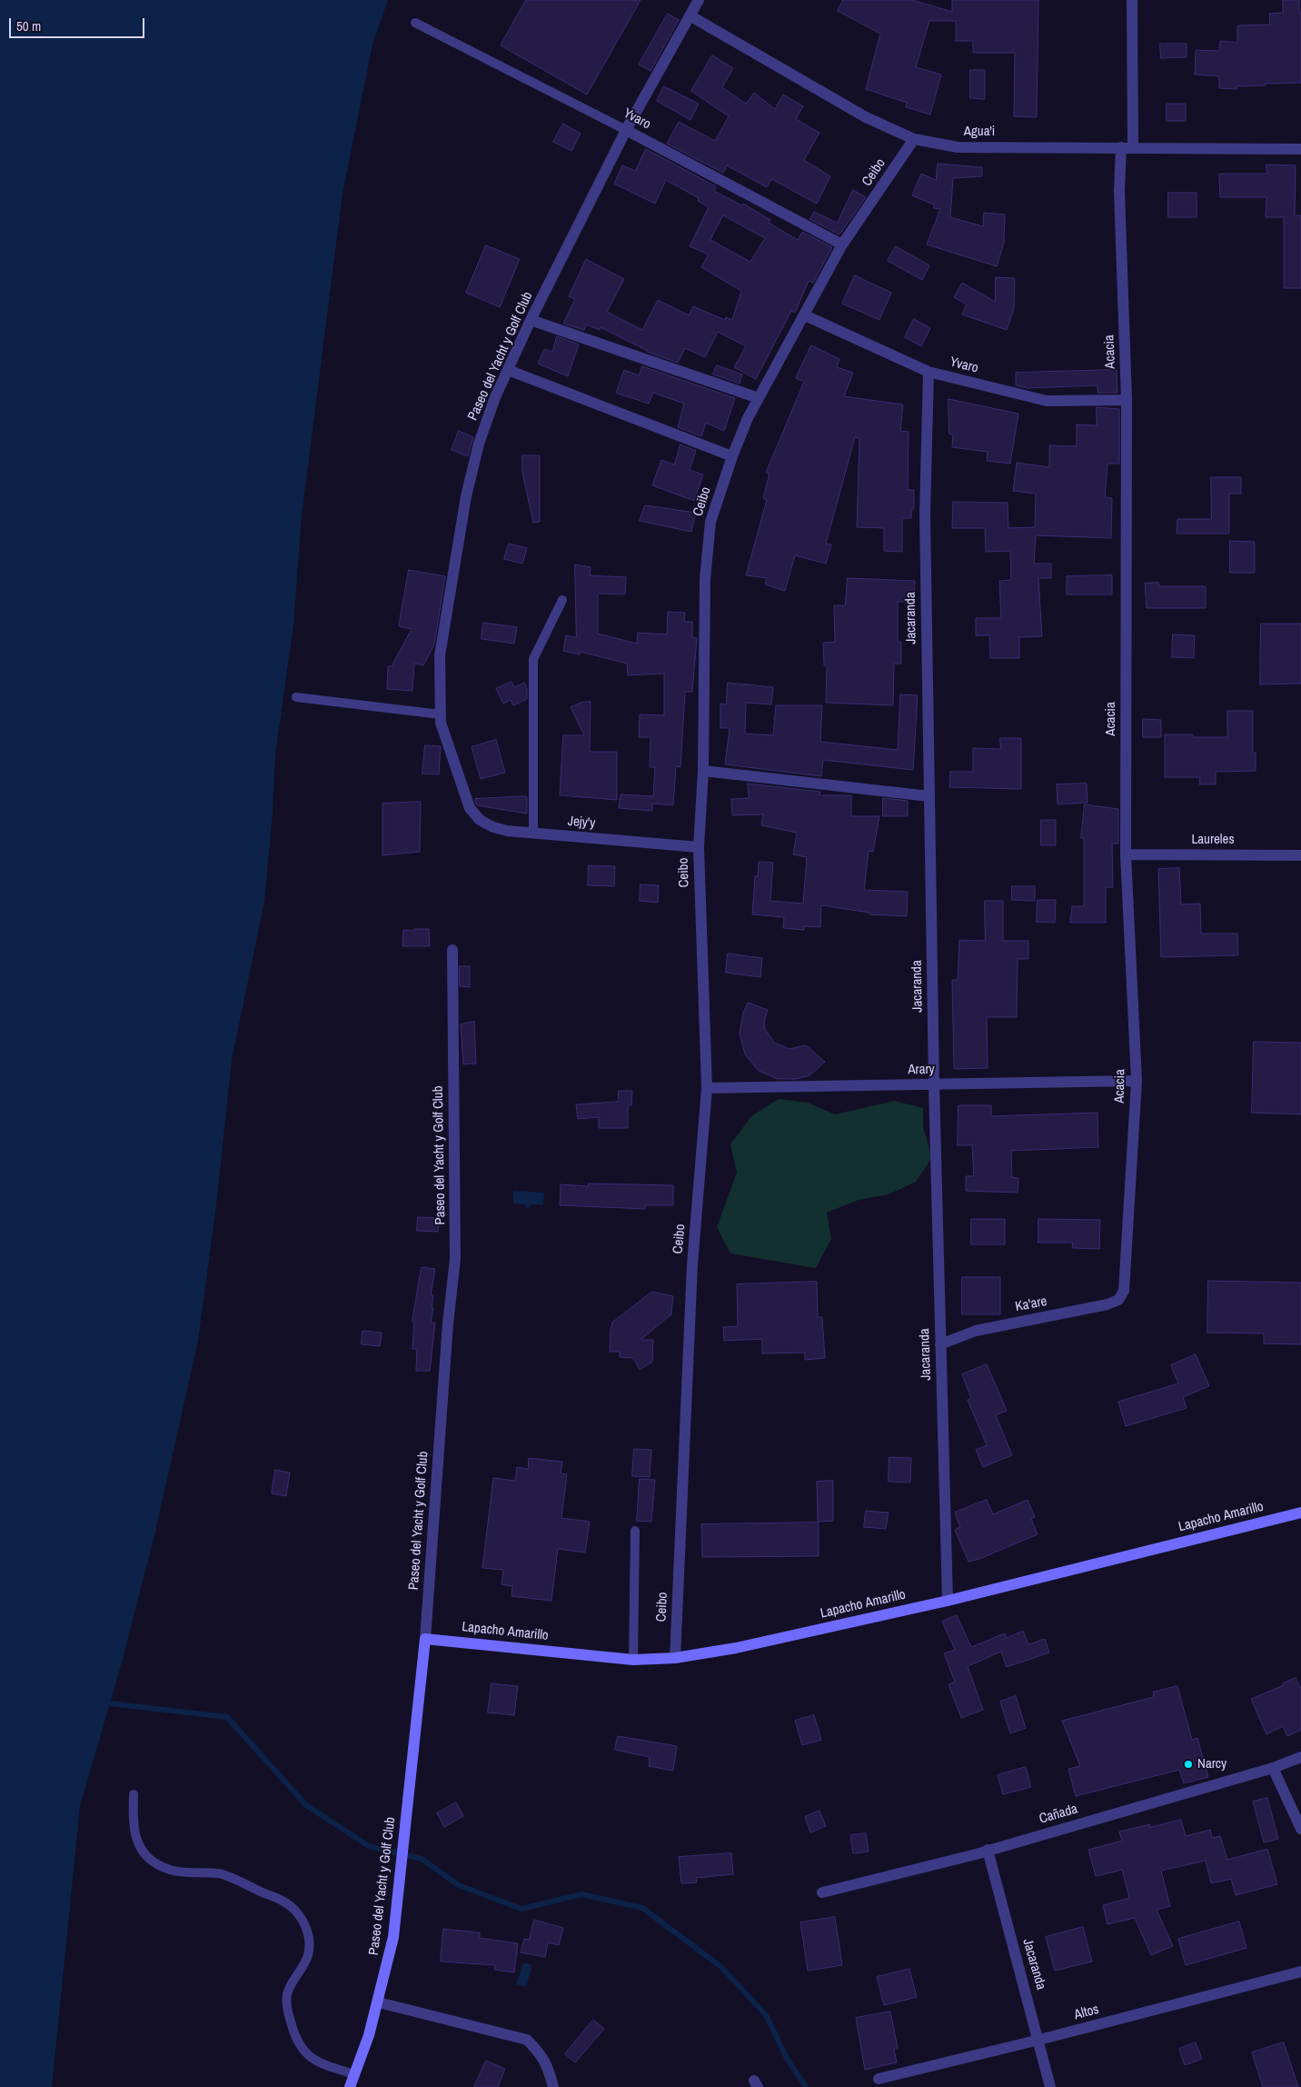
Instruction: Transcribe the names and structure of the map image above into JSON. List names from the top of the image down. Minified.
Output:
{"streets":{"main road":["Paseo del Yacht y Golf Club","Lapacho Amarillo"],"street":["Yvaro","Agua'i","Ceibo","Acacia","Jacaranda","Jejy'y","Laureles","Arary","Ka'are","Cañada","Altos"]},"crossings":[["Yvaro","Ceibo"],["Yvaro","Acacia"],["Yvaro","Paseo del Yacht y Golf Club"],["Yvaro","Jacaranda"],["Agua'i","Ceibo"],["Agua'i","Acacia"],["Agua'i","Paseo del Yacht y Golf Club"],["Ceibo","Jejy'y"],["Ceibo","Arary"],["Ceibo","Lapacho Amarillo"],["Acacia","Laureles"],["Acacia","Arary"],["Acacia","Ka'are"],["Paseo del Yacht y Golf Club","Jejy'y"],["Paseo del Yacht y Golf Club","Lapacho Amarillo"],["Jacaranda","Arary"],["Jacaranda","Ka'are"],["Jacaranda","Lapacho Amarillo"],["Jacaranda","Cañada"],["Jacaranda","Altos"]],"places":["Narcy"],"scale_bar":"50 m"}
